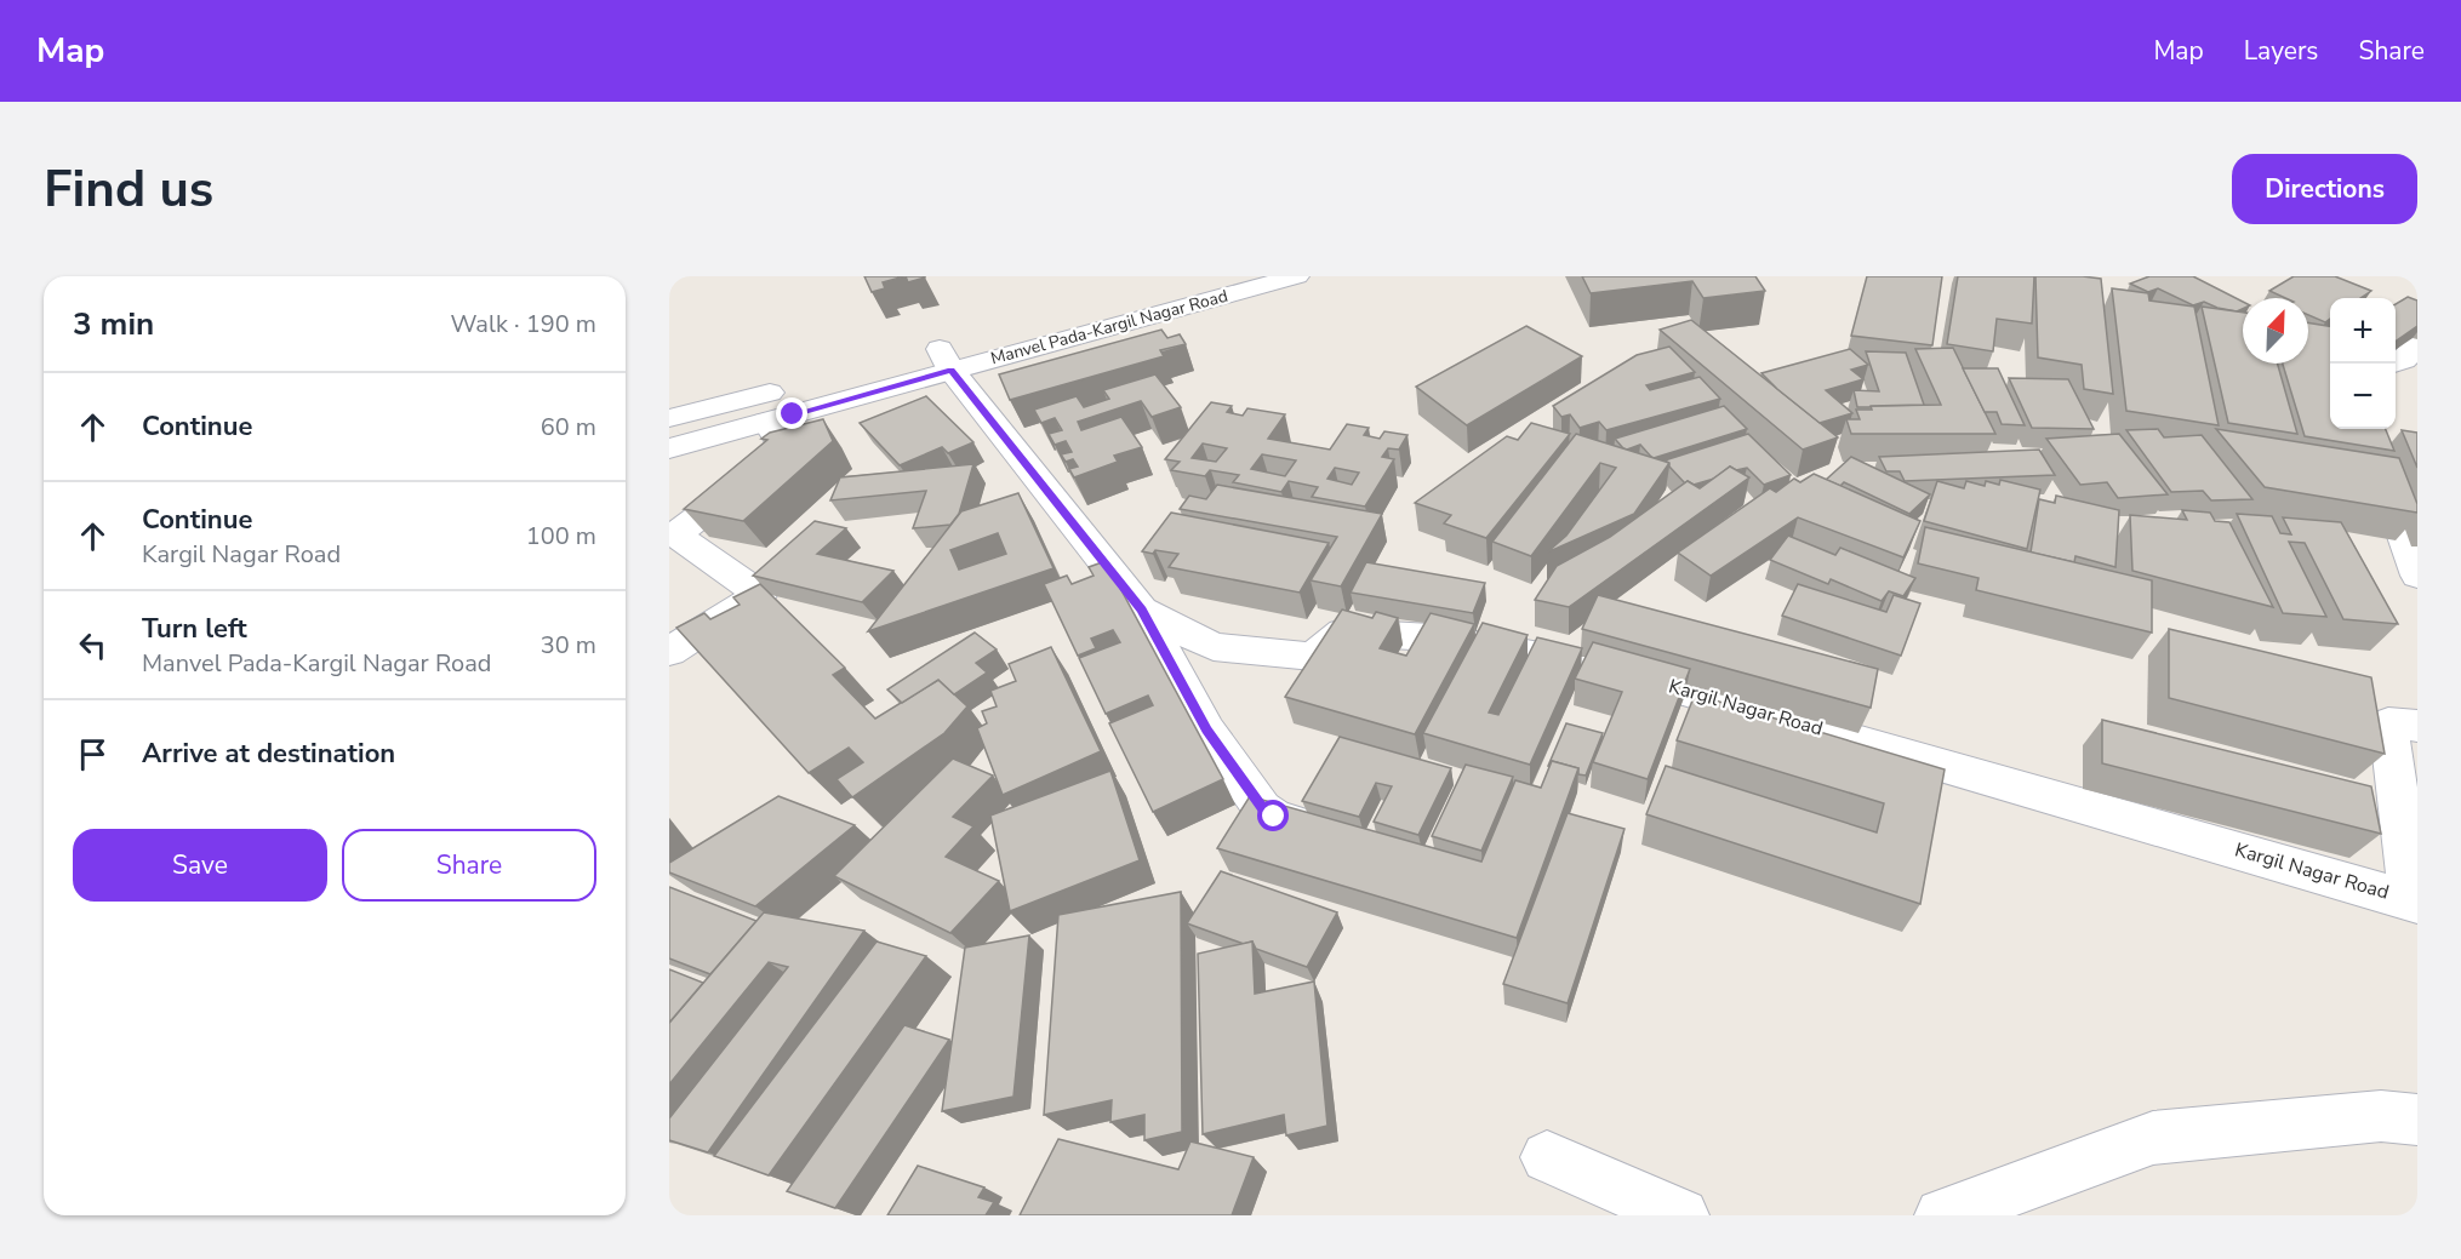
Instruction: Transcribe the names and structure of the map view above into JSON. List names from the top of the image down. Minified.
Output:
{"streets":{"street":["Manvel Pada-Kargil Nagar Road","Kargil Nagar Road"]},"crossings":[["Manvel Pada-Kargil Nagar Road","Kargil Nagar Road"]],"north":"top right","page":{"header":"Map","nav":["Map","Layers","Share"],"buttons":["Directions",["Save","Share"]],"title":"Find us","heading":["3 min","Walk · 190 m"],"map_buttons":["+","−"],"list":[["Continue","60 m"],["Continue","Kargil Nagar Road","100 m"],["Turn left","Manvel Pada-Kargil Nagar Road","30 m"],"Arrive at destination"]}}
